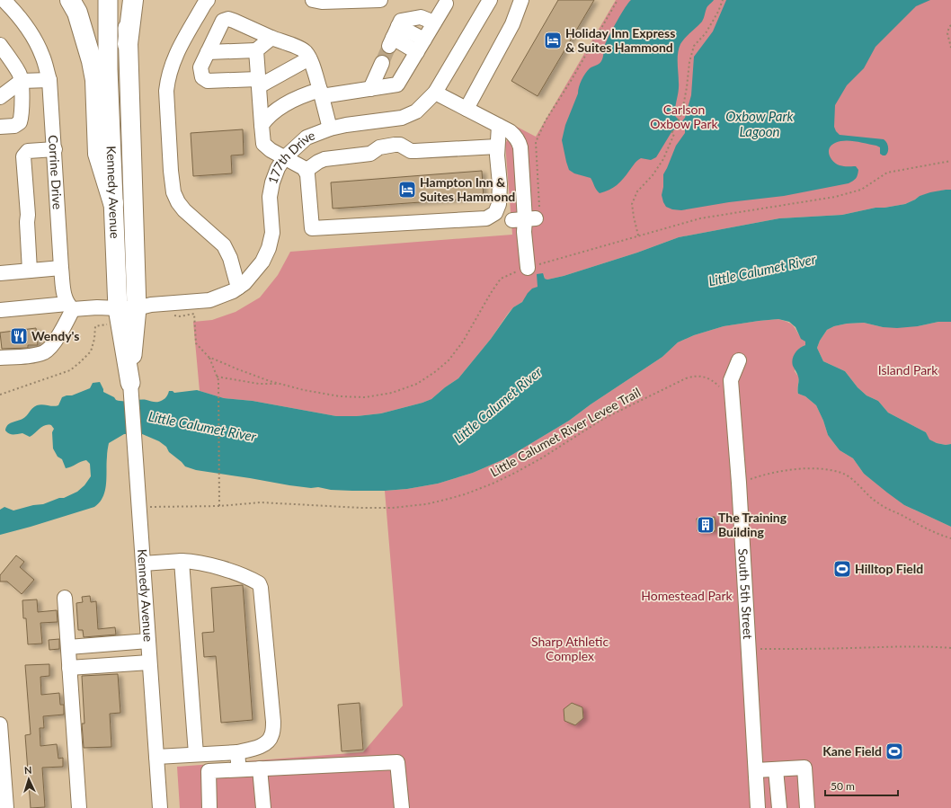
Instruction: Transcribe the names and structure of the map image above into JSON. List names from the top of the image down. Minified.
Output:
{"streets":{"main road":["Kennedy Avenue"],"street":["177th Drive","Corrine Drive","South 5th Street"],"path":["Little Calumet River Levee Trail"]},"crossings":[["177th Drive","Kennedy Avenue"],["Kennedy Avenue","Little Calumet River Levee Trail"],["Little Calumet River Levee Trail","South 5th Street"]],"water":["Oxbow Park Lagoon","Little Calumet River"],"parks":["Carlson Oxbow Park","Island Park","Homestead Park","Sharp Athletic Complex"],"places":{"hotel":["Holiday Inn Express & Suites Hammond","Hampton Inn & Suites Hammond"],"restaurant":["Wendy's"],"building":["The Training Building"],"sports":["Hilltop Field","Kane Field"]},"scale_bar":"50 m","north":"top"}
